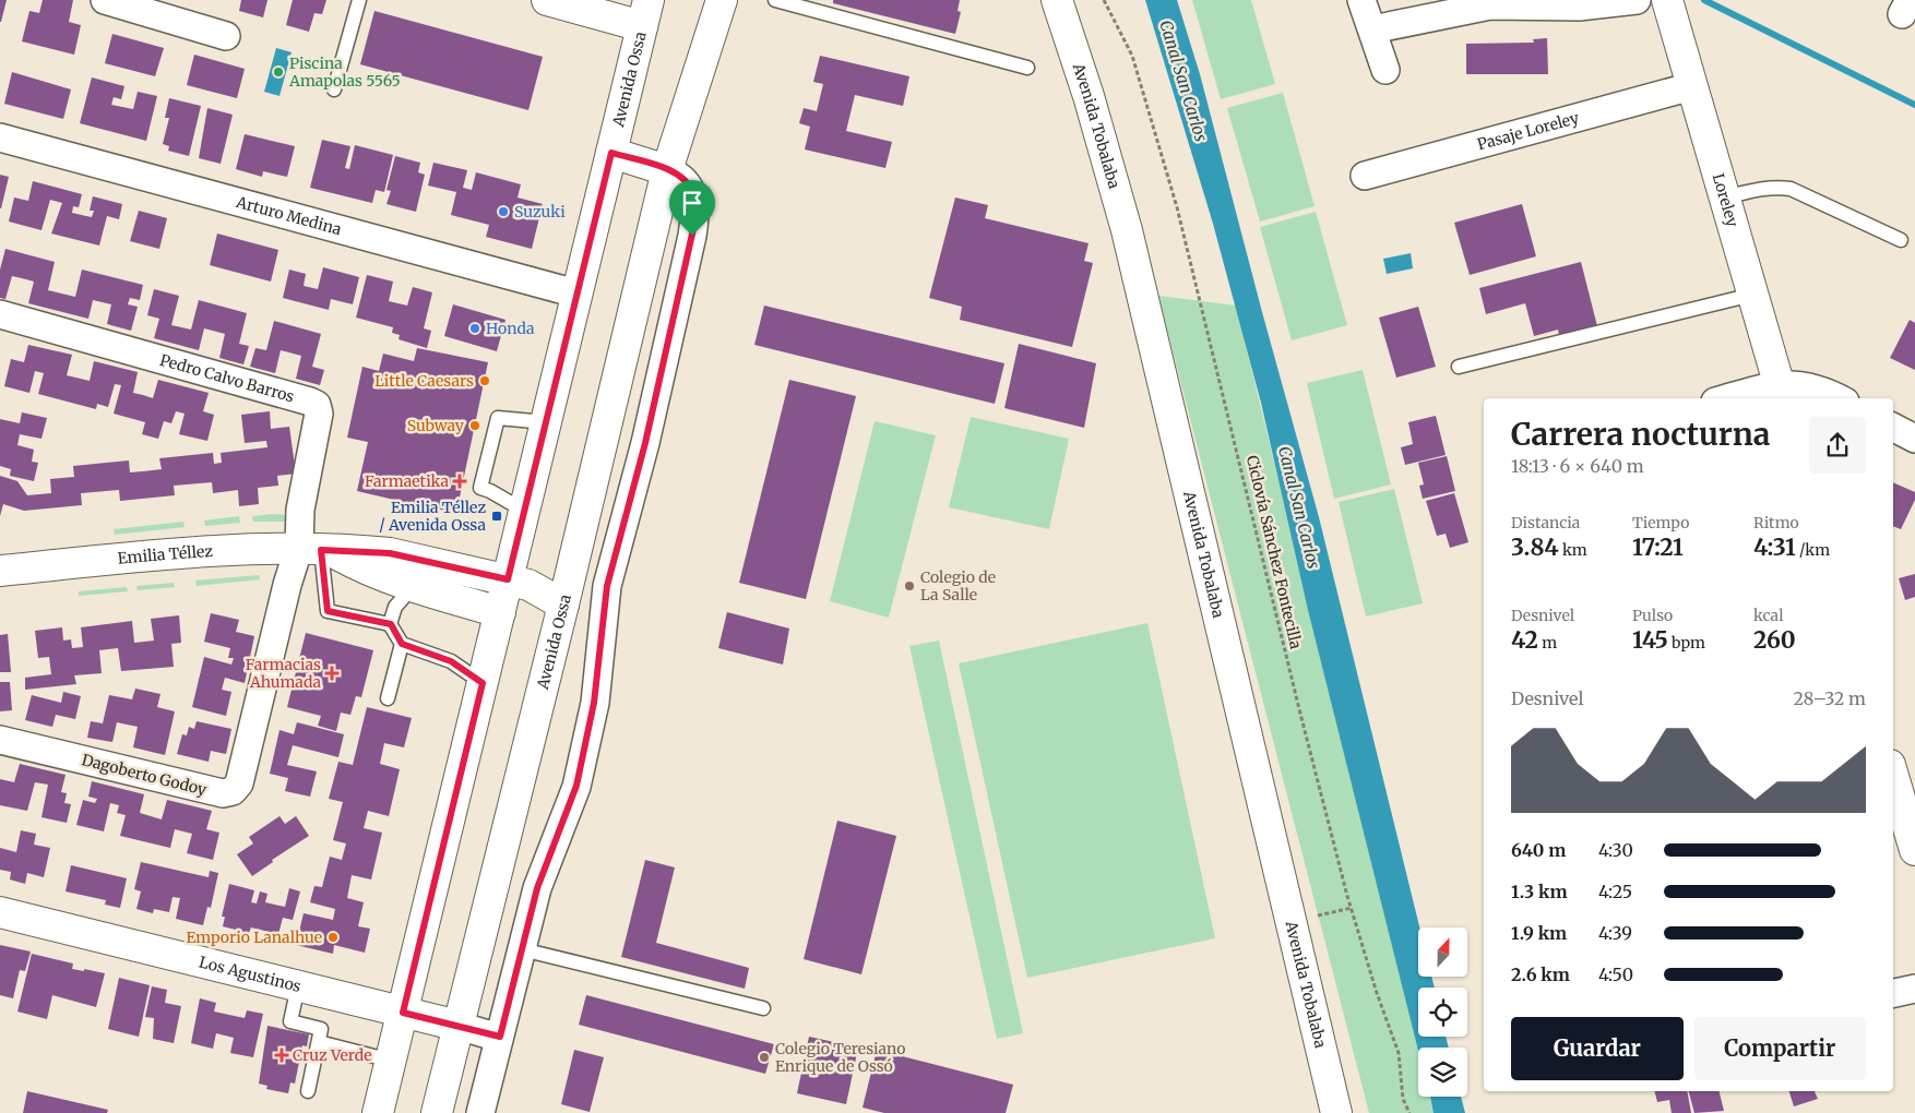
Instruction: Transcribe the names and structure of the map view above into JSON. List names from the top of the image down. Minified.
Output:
{"streets":{"main road":["Avenida Ossa","Avenida Tobalaba","Loreley","Emilia Téllez","Los Agustinos"],"street":["Pasaje Loreley","Arturo Medina","Pedro Calvo Barros","Dagoberto Godoy"],"path":["Ciclovía Sánchez Fontecilla"]},"crossings":[["Avenida Ossa","Arturo Medina"],["Avenida Ossa","Emilia Téllez"],["Avenida Ossa","Los Agustinos"],["Pasaje Loreley","Loreley"],["Pedro Calvo Barros","Emilia Téllez"],["Pedro Calvo Barros","Dagoberto Godoy"],["Emilia Téllez","Dagoberto Godoy"]],"water":["Canal San Carlos"],"places":{"other":["Piscina Amapolas 5565","Suzuki","Honda","Little Caesars","Subway","Colegio de La Salle","Emporio Lanalhue","Colegio Teresiano Enrique de Ossó"],"health":["Farmaetika","Farmacias Ahumada","Cruz Verde"],"transit":["Emilia Téllez / Avenida Ossa"]},"north":"top","page":{"heading":["Carrera nocturna","18:13 · 6 × 640 m"],"stats":[["Distancia","3.84 km"],["Tiempo","17:21"],["Ritmo","4:31 /km"],["Desnivel","42 m"],["Pulso","145 bpm"],["kcal","260"]],"chart":["Desnivel","28–32 m"],"list":[{"name":"640 m","note":"4:30"},{"name":"1.3 km","note":"4:25"},{"name":"1.9 km","note":"4:39"},{"name":"2.6 km","note":"4:50"}],"buttons":["Guardar","Compartir"]}}
